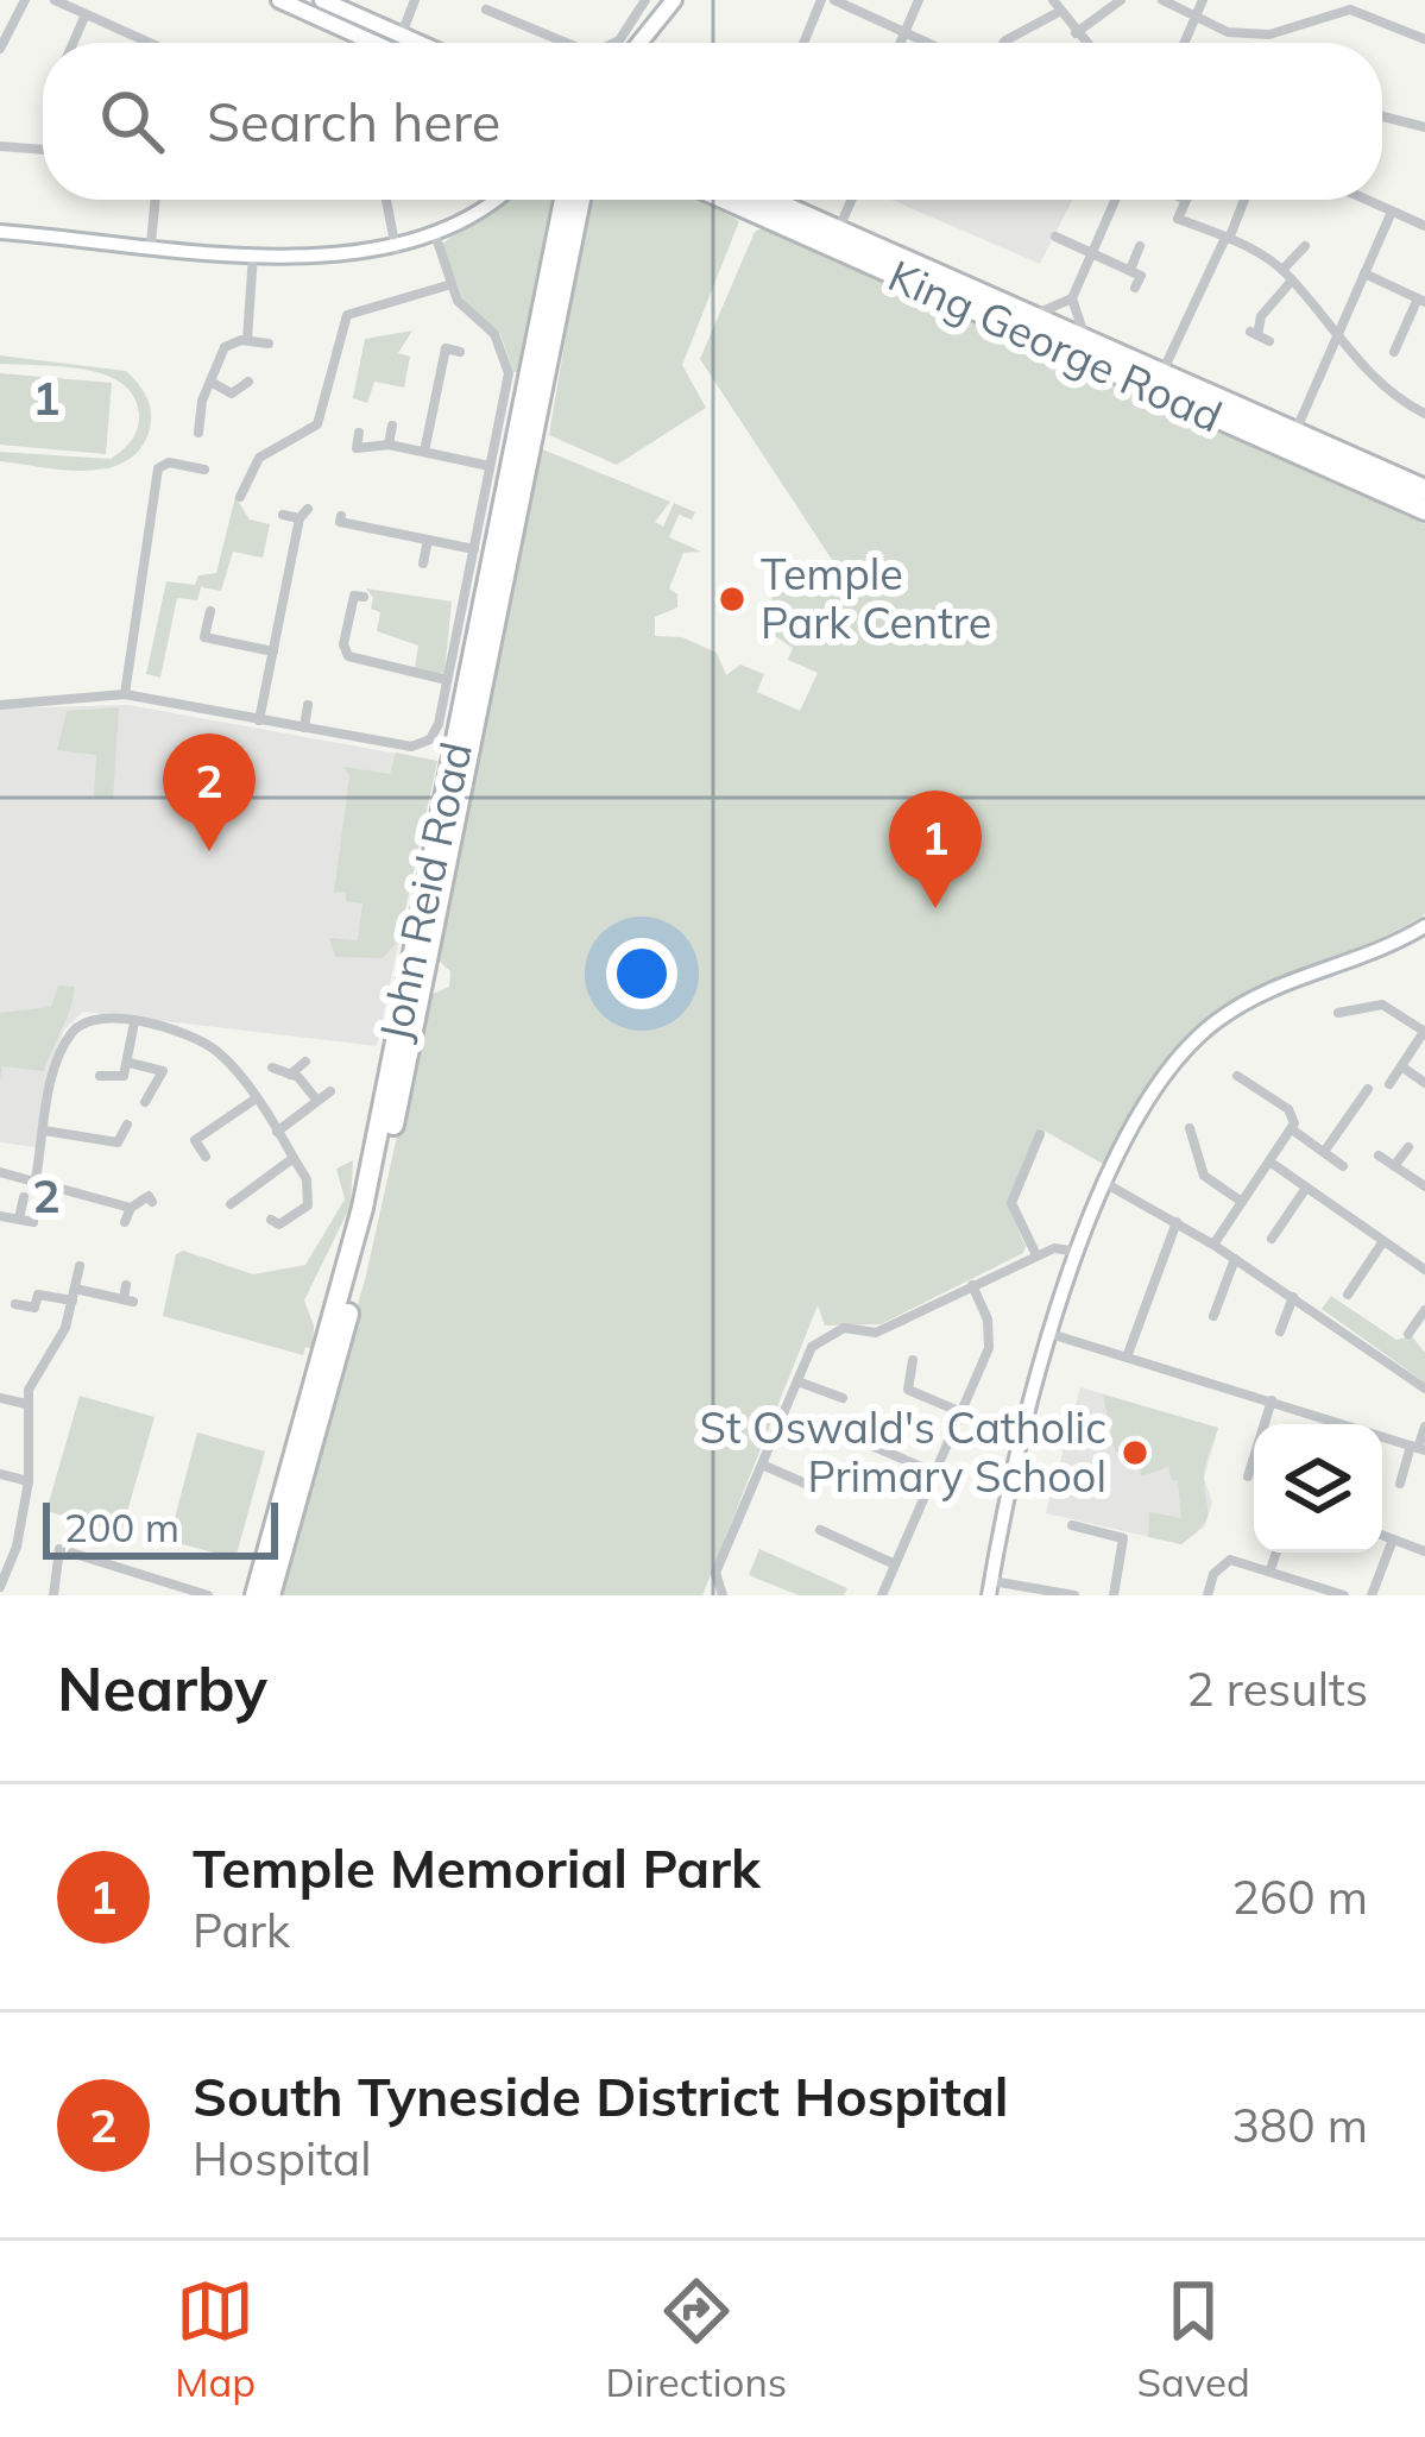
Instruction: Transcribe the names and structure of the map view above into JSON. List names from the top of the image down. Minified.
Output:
{"streets":{"highway":["King George Road","John Reid Road"]},"places":["Temple Park Centre","St Oswald's Catholic Primary School"],"scale_bar":"200 m","page":{"search":"Search here","pins":["2","1"],"scale":"200 m","heading":["Nearby","2 results"],"list":[{"mark":"1","name":"Temple Memorial Park","note":"Park","value":"260 m"},{"mark":"2","name":"South Tyneside District Hospital","note":"Hospital","value":"380 m"}],"nav":["Map","Directions","Saved"]},"grid":{"rows":["1","2"]}}
